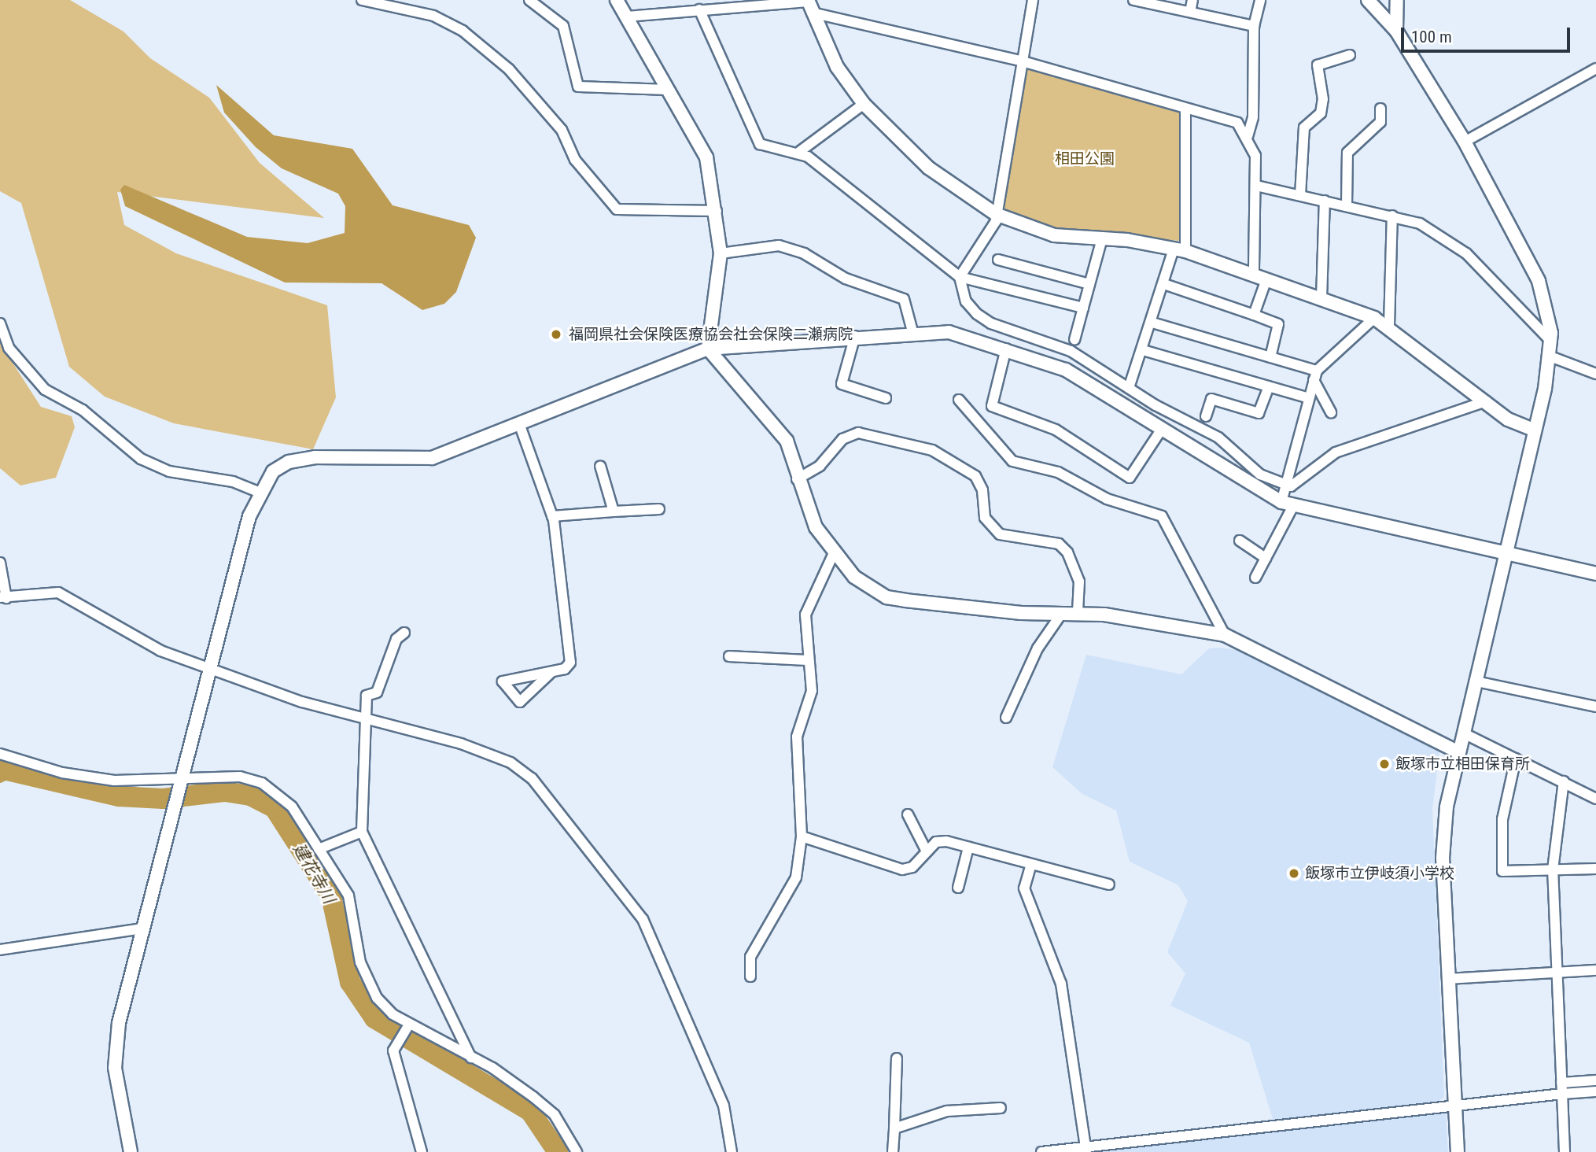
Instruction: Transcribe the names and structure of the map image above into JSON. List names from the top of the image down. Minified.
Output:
{"water":["建花寺川"],"parks":["相田公園"],"places":["福岡県社会保険医療協会社会保険二瀬病院","飯塚市立相田保育所","飯塚市立伊岐須小学校"],"scale_bar":"100 m"}
